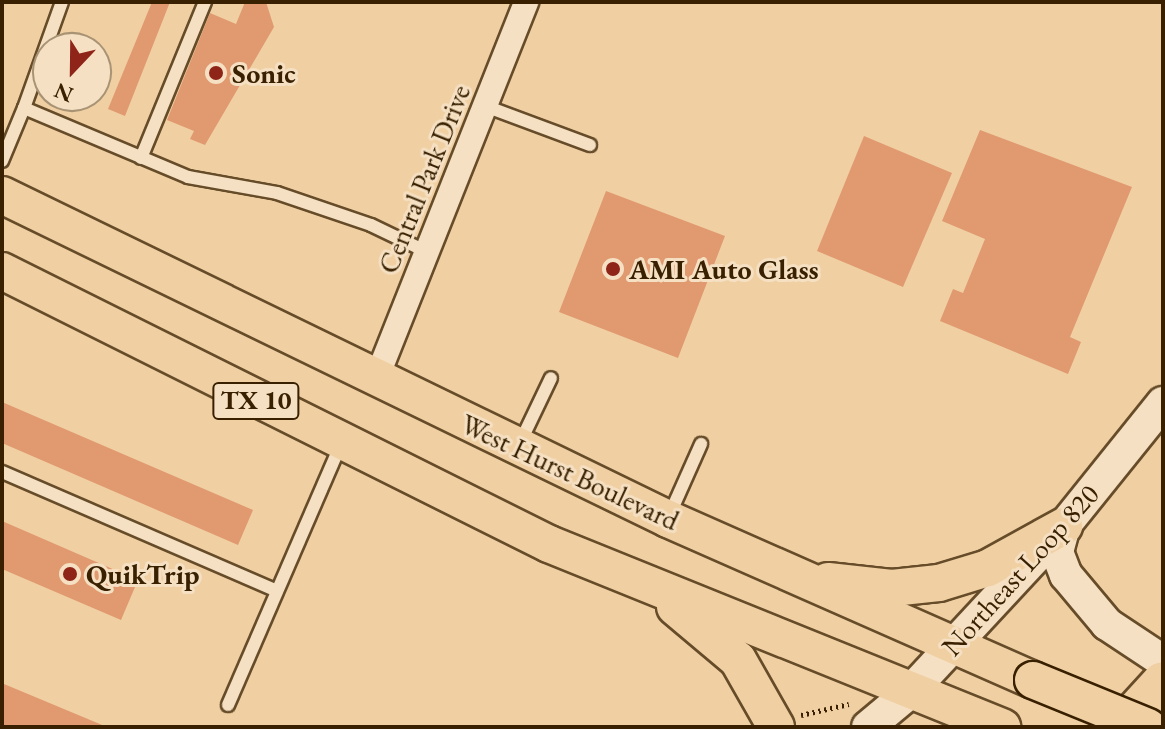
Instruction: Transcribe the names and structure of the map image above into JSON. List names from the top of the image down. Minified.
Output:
{"streets":{"main road":["TX 10","West Hurst Boulevard","Northeast Loop 820"],"street":["Central Park Drive"]},"crossings":[["Central Park Drive","West Hurst Boulevard"],["TX 10","Northeast Loop 820"],["West Hurst Boulevard","Northeast Loop 820"]],"places":["Sonic","AMI Auto Glass","QuikTrip"],"north":"bottom"}
